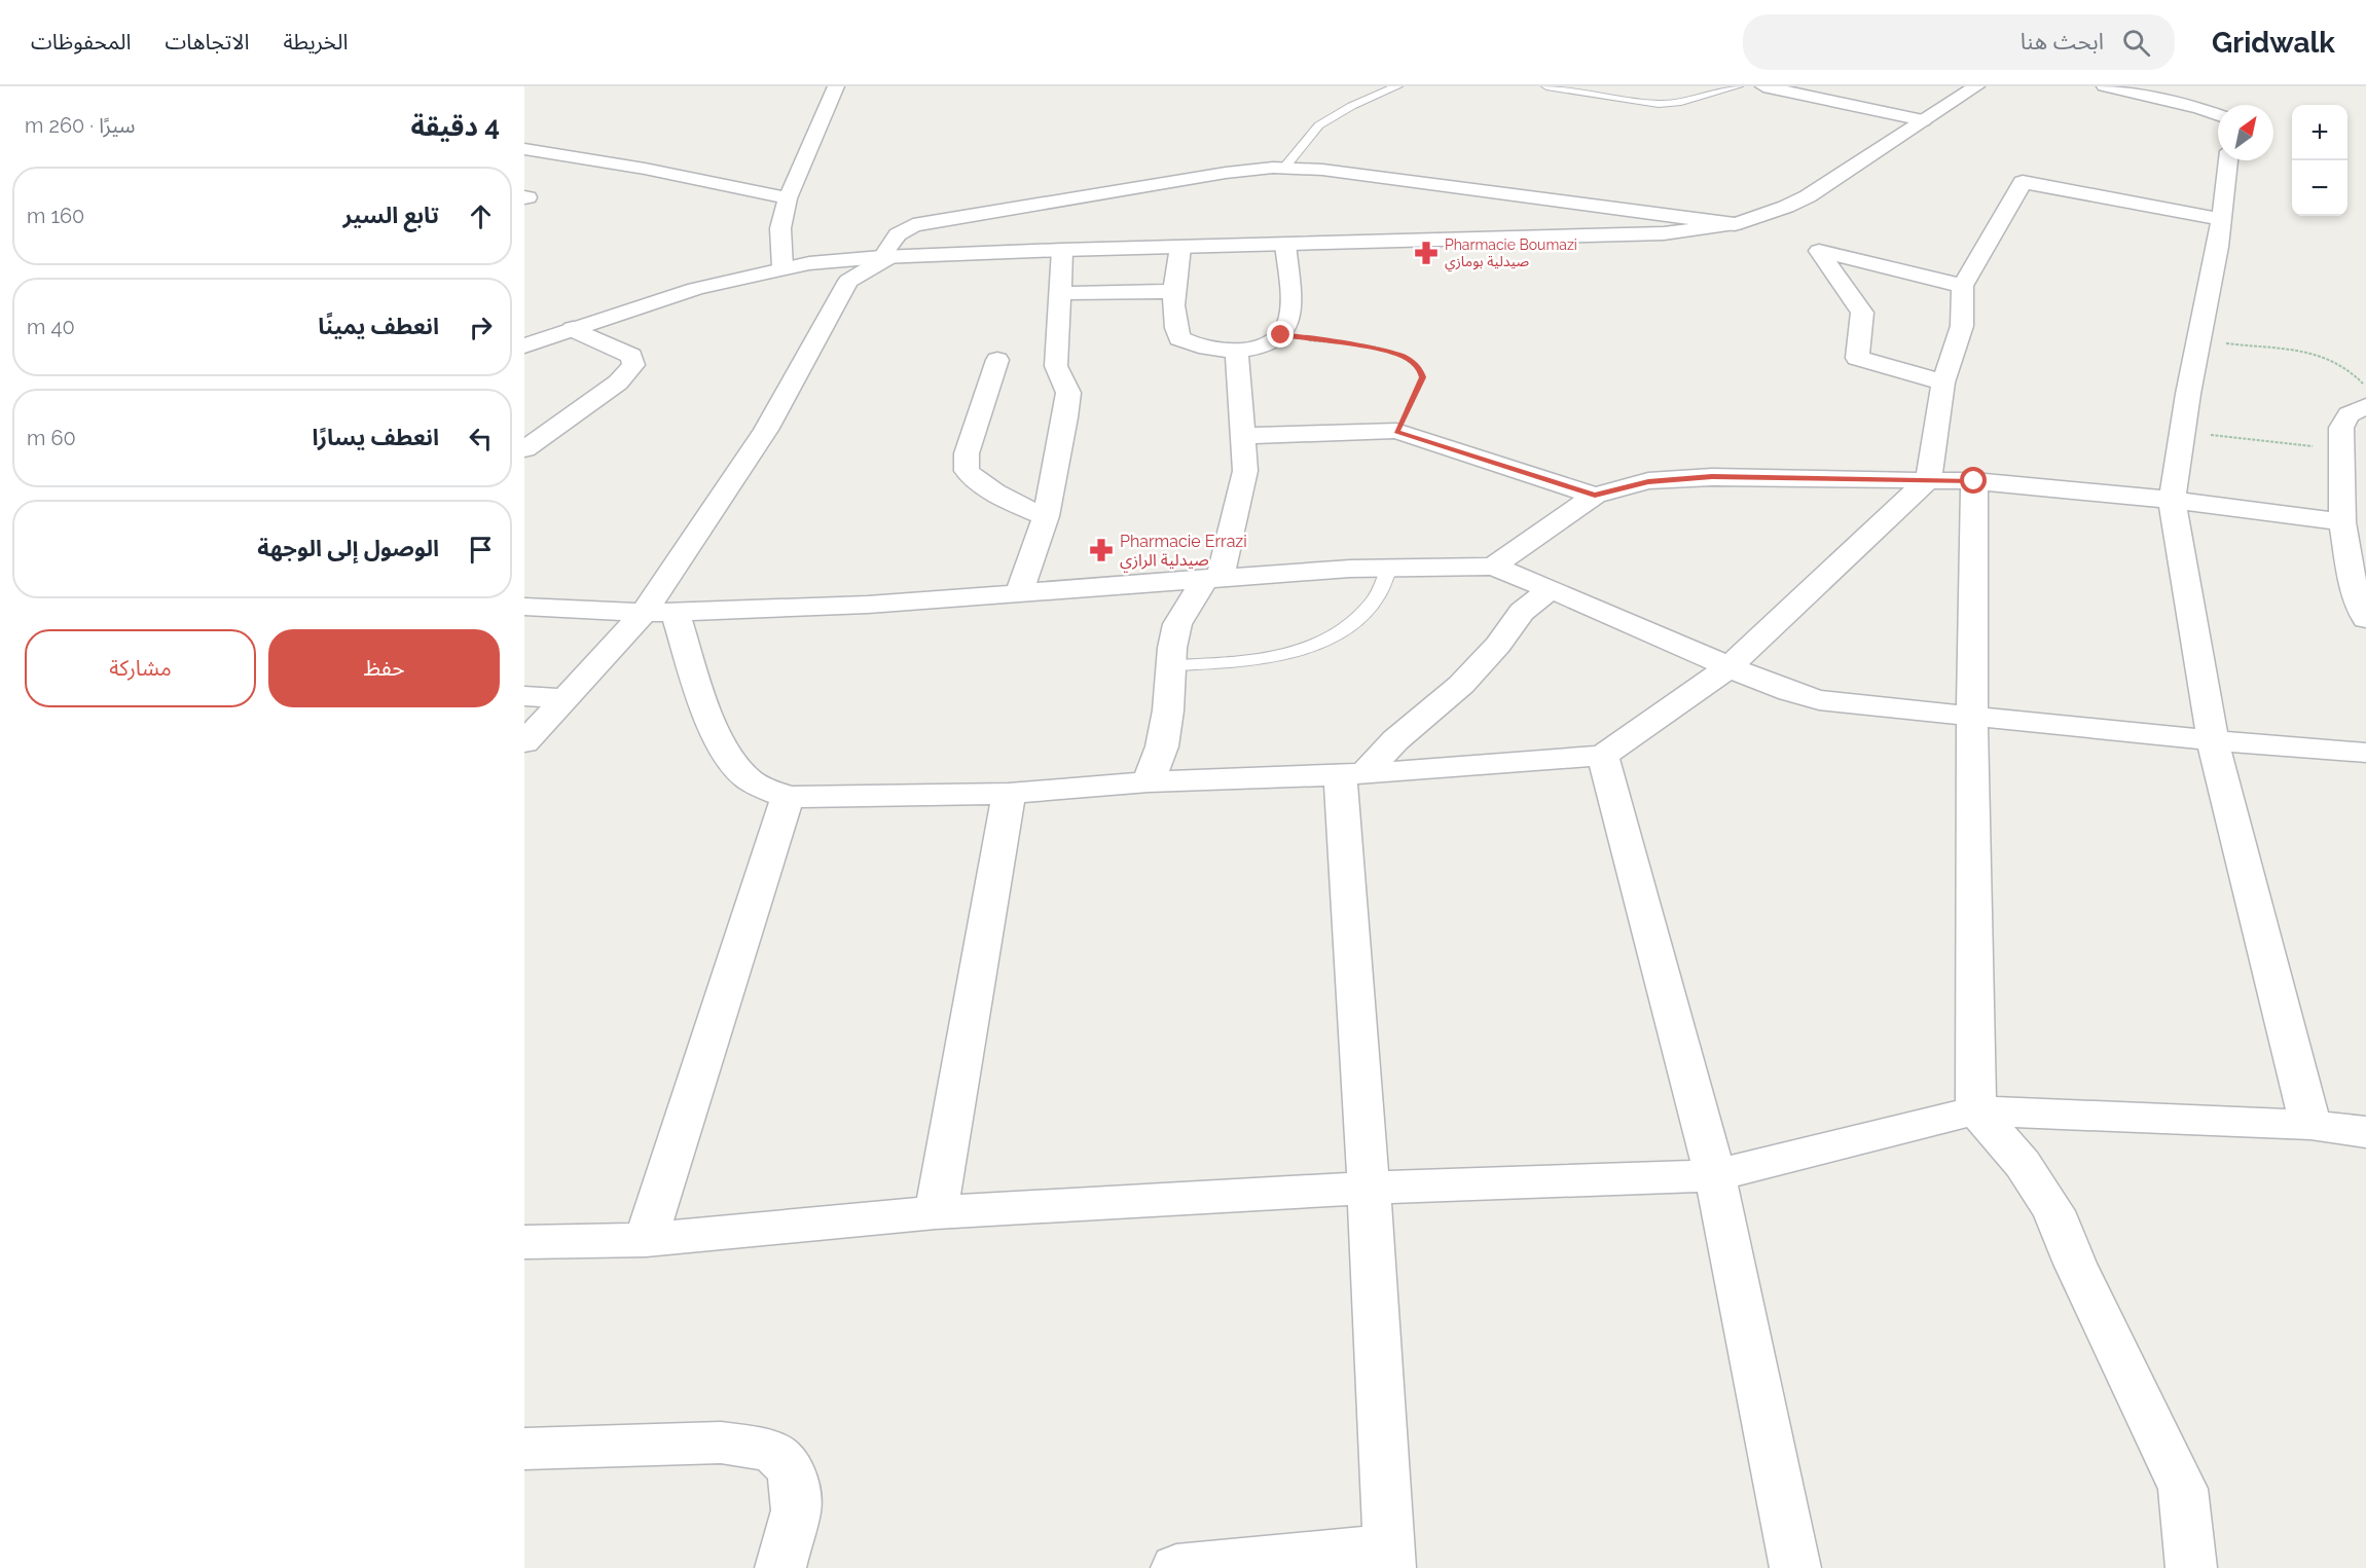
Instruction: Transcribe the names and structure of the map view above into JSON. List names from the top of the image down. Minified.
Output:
{"places":{"pharmacy":["Pharmacie Boumazi صيدلية بومازي","Pharmacie Errazi صيدلية الرازي"]},"north":"top right","page":{"header":"Gridwalk","search":"ابحث هنا","nav":["الخريطة","الاتجاهات","المحفوظات"],"heading":["4 دقيقة","سيرًا · 260 m"],"map_buttons":["+","−"],"list":[["تابع السير","160 m"],["انعطف يمينًا","40 m"],["انعطف يسارًا","60 m"],"الوصول إلى الوجهة"],"buttons":["حفظ","مشاركة"]}}
